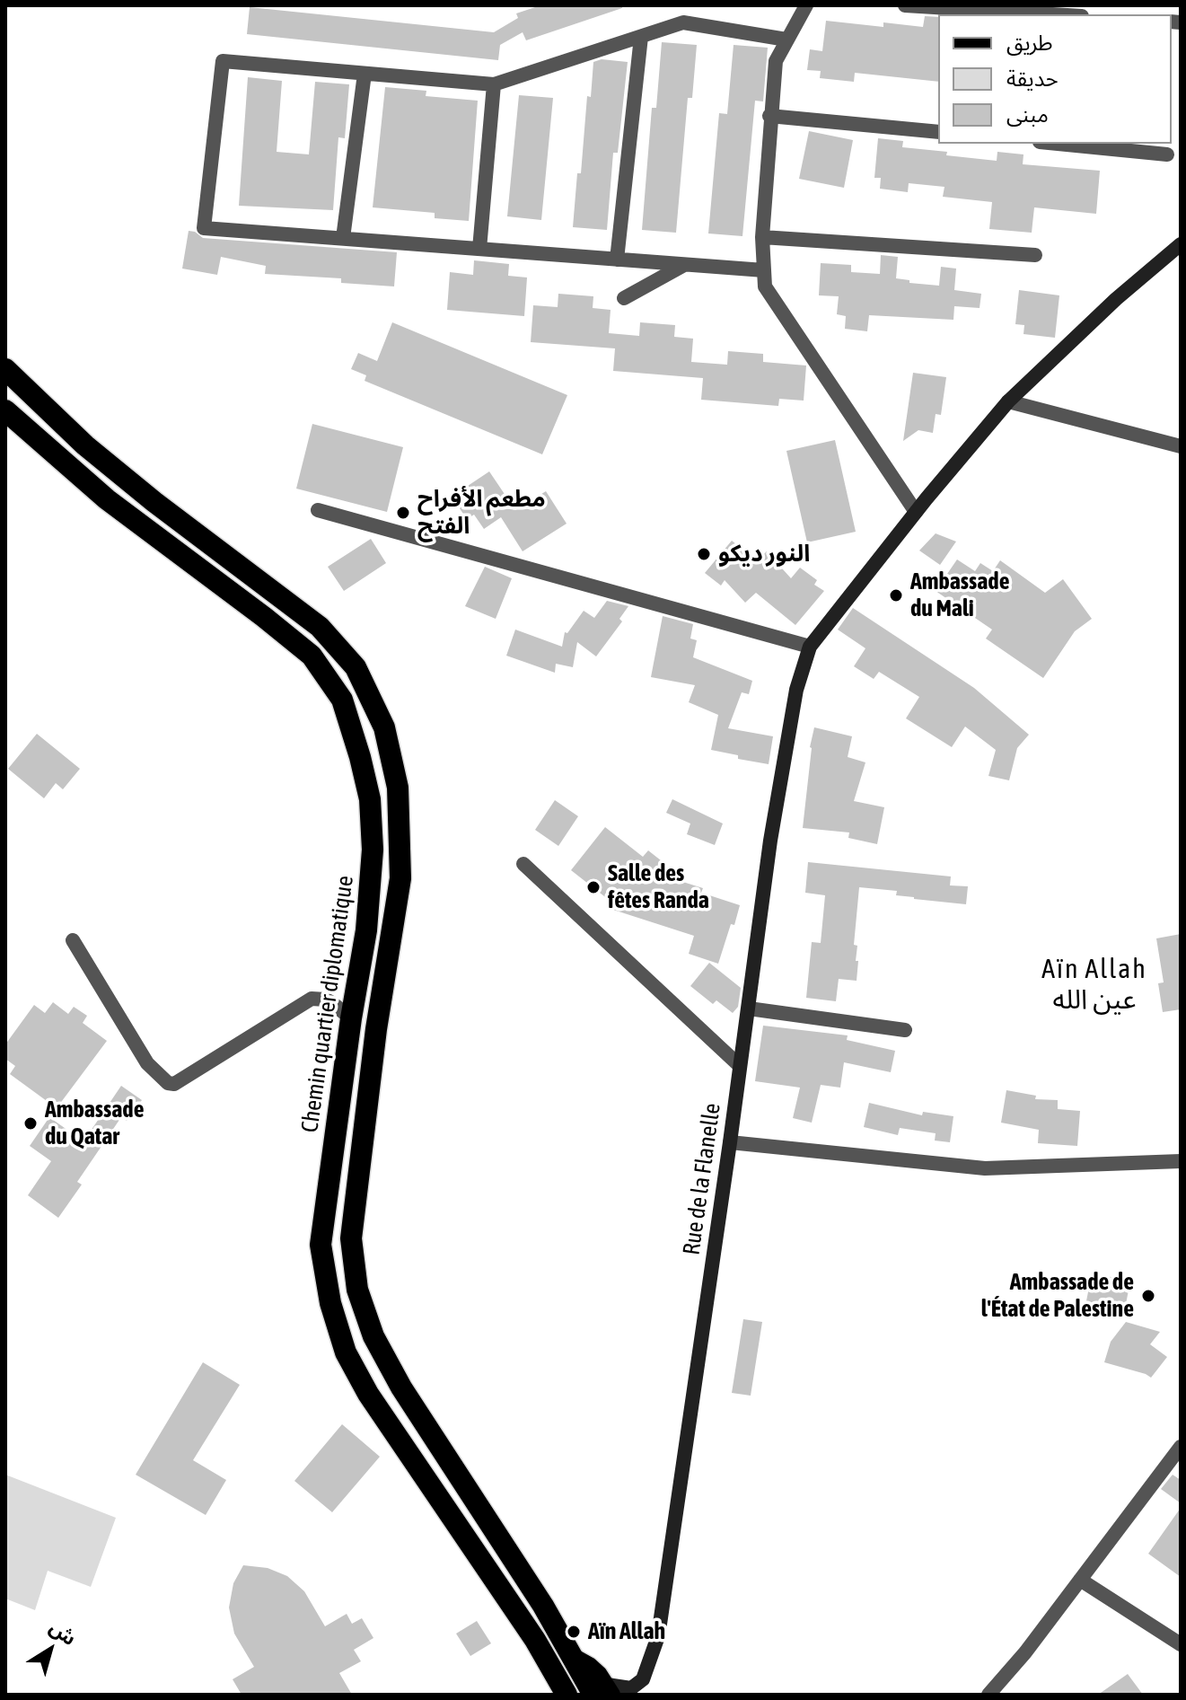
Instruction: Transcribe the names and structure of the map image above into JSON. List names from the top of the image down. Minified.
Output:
{"streets":{"highway":["Chemin quartier diplomatique"],"street":["Rue de la Flanelle"]},"districts":["Aïn Allah عين الله"],"places":["مطعم الأفراح الفتح","النور ديكو","Ambassade du Mali","Salle des fêtes Randa","Ambassade du Qatar","Ambassade de l'État de Palestine","Aïn Allah"],"legend":["طريق","حديقة","مبنى"],"north":"top right"}
